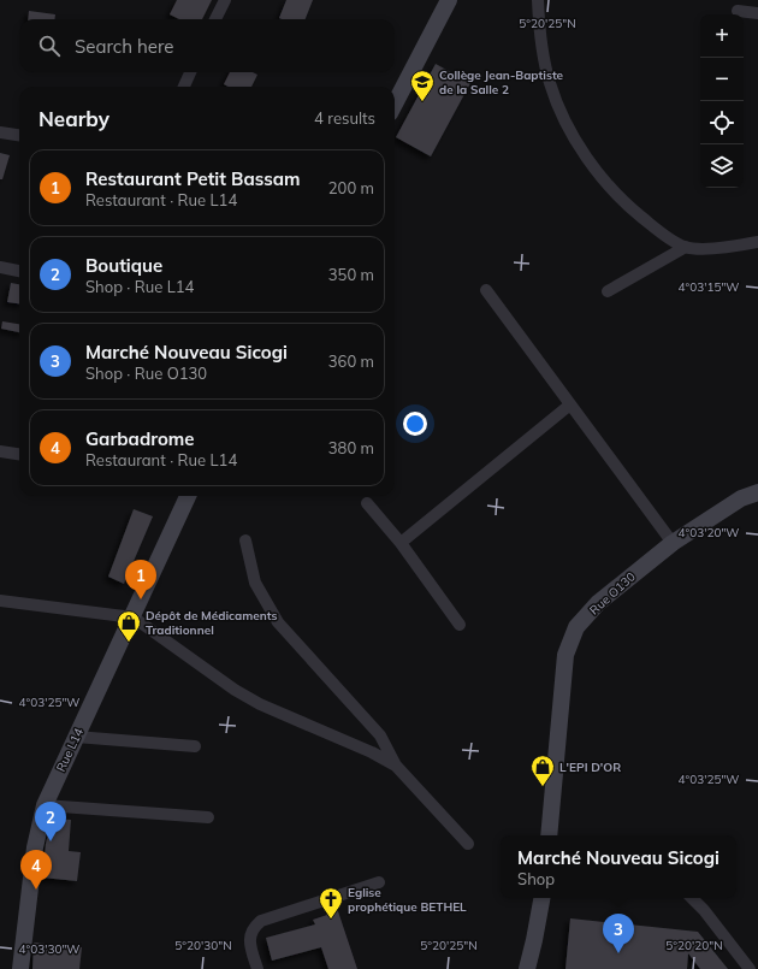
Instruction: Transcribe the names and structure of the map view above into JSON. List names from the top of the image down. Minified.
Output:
{"streets":{"street":["Rue O130","Rue L14"]},"places":{"school or university":["Collège Jean-Baptiste de la Salle 2"],"shop":["Dépôt de Médicaments Traditionnel","L'EPI D'OR"],"church":["Eglise prophétique BETHEL"]},"page":{"map_buttons":["+","−"],"search":"Search here","heading":["Nearby","4 results"],"list":[{"mark":"1","name":"Restaurant Petit Bassam","note":"Restaurant · Rue L14","value":"200 m"},{"mark":"2","name":"Boutique","note":"Shop · Rue L14","value":"350 m"},{"mark":"3","name":"Marché Nouveau Sicogi","note":"Shop · Rue O130","value":"360 m"},{"mark":"4","name":"Garbadrome","note":"Restaurant · Rue L14","value":"380 m"}],"pins":["1","2","4","3"],"popup":["Marché Nouveau Sicogi","Shop"]},"coordinates":["5°20'25\"N","4°03'15\"W","4°03'20\"W","4°03'25\"W","5°20'30\"N","5°20'20\"N","4°03'30\"W"]}
